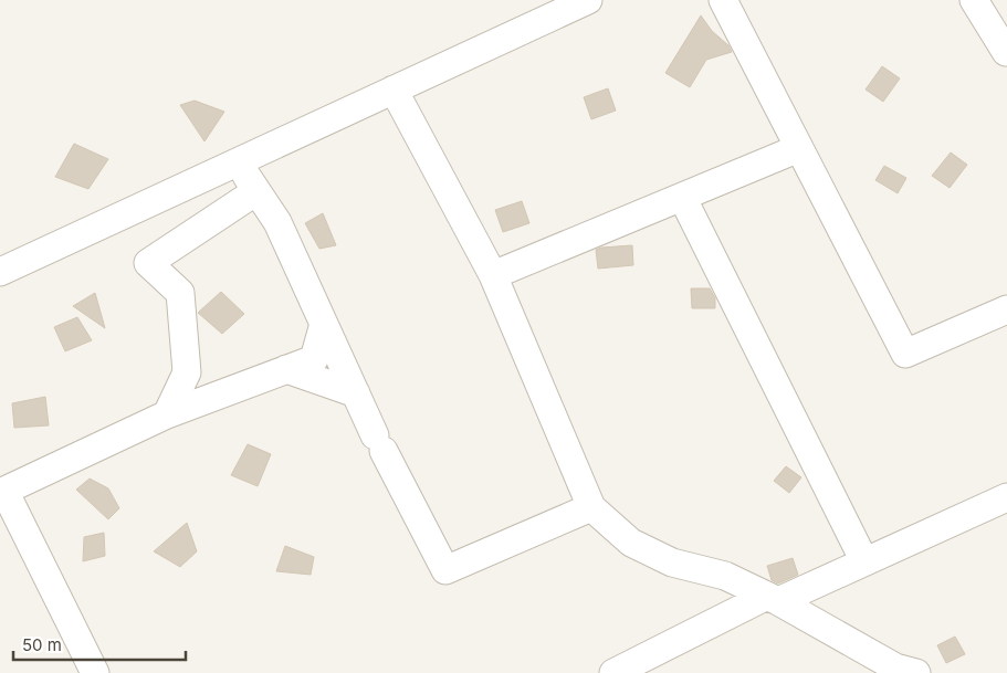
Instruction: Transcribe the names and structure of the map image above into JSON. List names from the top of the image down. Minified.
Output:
{"scale_bar":"50 m"}
